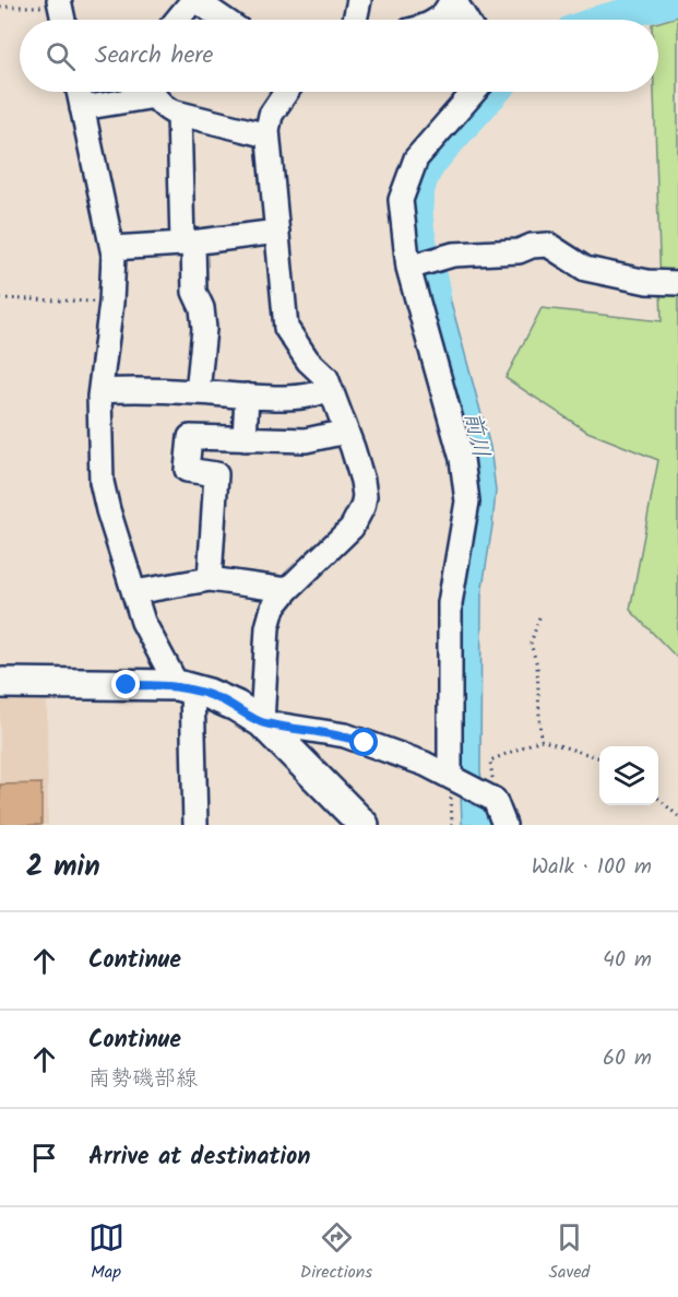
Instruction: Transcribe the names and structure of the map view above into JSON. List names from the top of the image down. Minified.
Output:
{"water":["前川"],"page":{"search":"Search here","heading":["2 min","Walk · 100 m"],"list":[["Continue","40 m"],["Continue","南勢磯部線","60 m"],"Arrive at destination"],"nav":["Map","Directions","Saved"]}}
